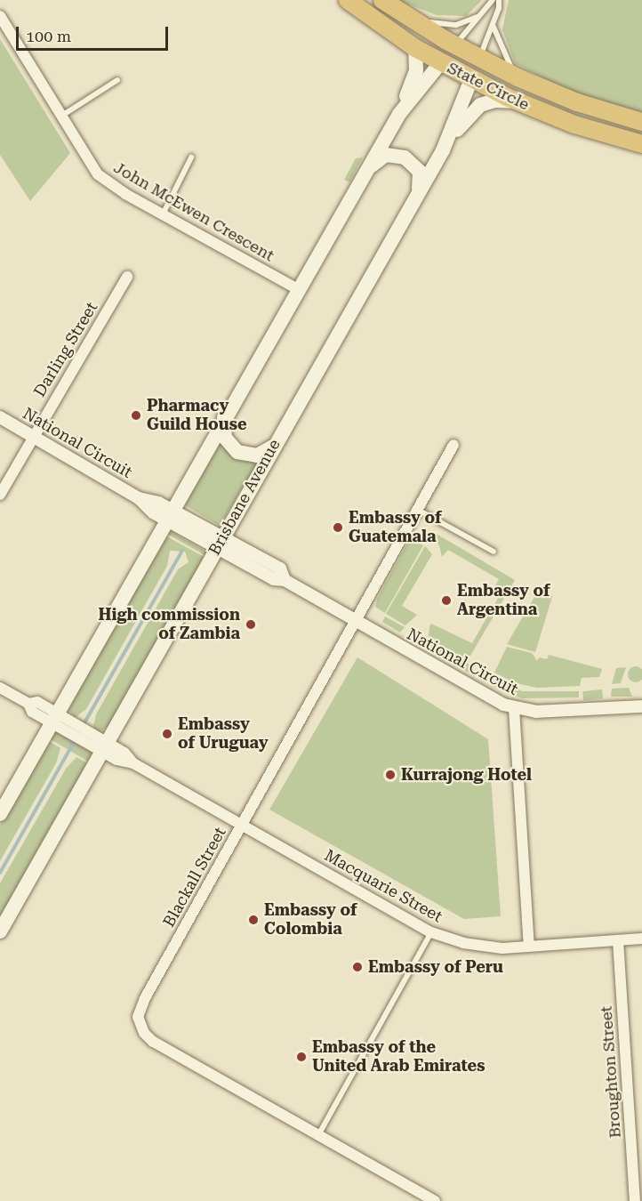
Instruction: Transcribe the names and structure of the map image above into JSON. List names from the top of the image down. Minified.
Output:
{"streets":{"highway":["State Circle","Brisbane Avenue"],"street":["John McEwen Crescent","Darling Street","National Circuit","Blackall Street","Macquarie Street","Broughton Street"]},"crossings":[["State Circle","Brisbane Avenue"],["Darling Street","National Circuit"],["National Circuit","Brisbane Avenue"],["National Circuit","Blackall Street"],["Brisbane Avenue","Macquarie Street"],["Blackall Street","Macquarie Street"],["Macquarie Street","Broughton Street"]],"places":["Pharmacy Guild House","Embassy of Guatemala","Embassy of Argentina","High commission of Zambia","Embassy of Uruguay","Kurrajong Hotel","Embassy of Colombia","Embassy of Peru","Embassy of the United Arab Emirates"],"scale_bar":"100 m"}
